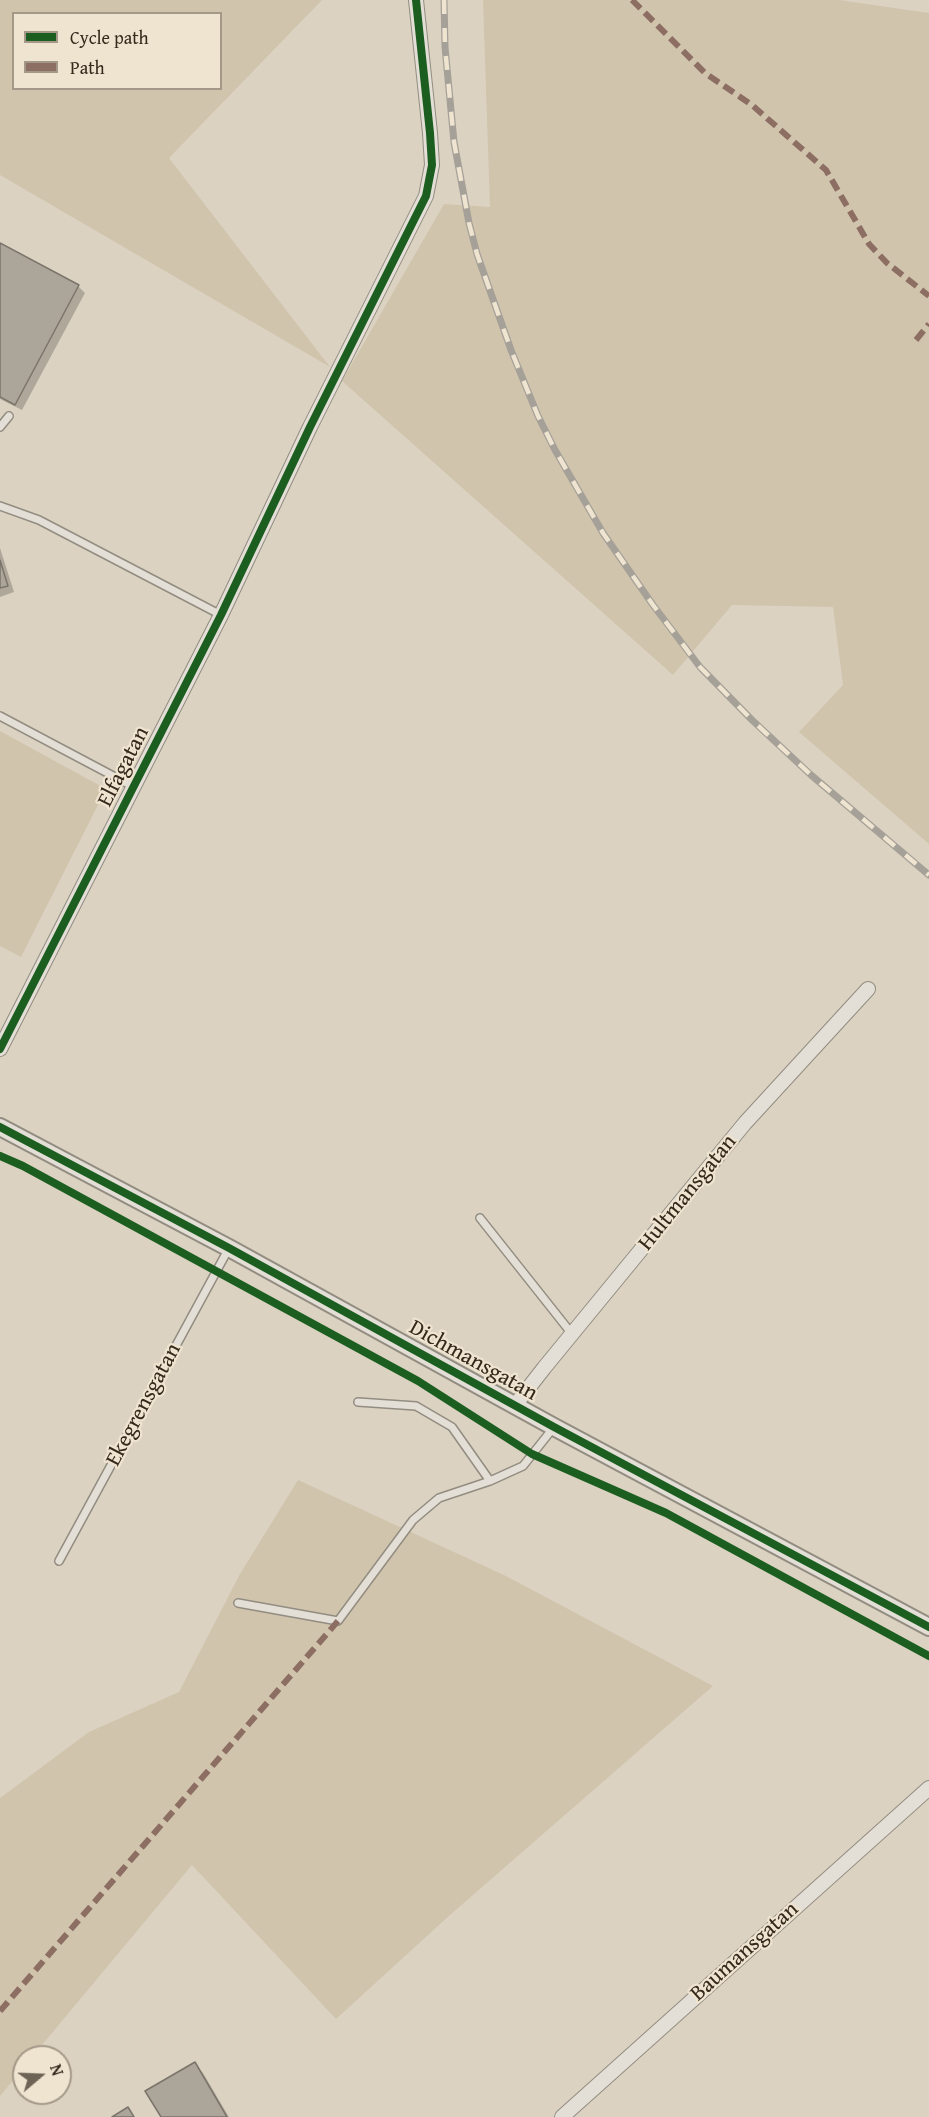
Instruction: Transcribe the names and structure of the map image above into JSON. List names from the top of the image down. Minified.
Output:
{"streets":{"street":["Elfagatan","Hultmansgatan","Dichmansgatan","Baumansgatan"],"lane":["Ekegrensgatan"]},"crossings":[["Hultmansgatan","Dichmansgatan"],["Dichmansgatan","Ekegrensgatan"]],"legend":["Cycle path","Path"],"north":"right"}
